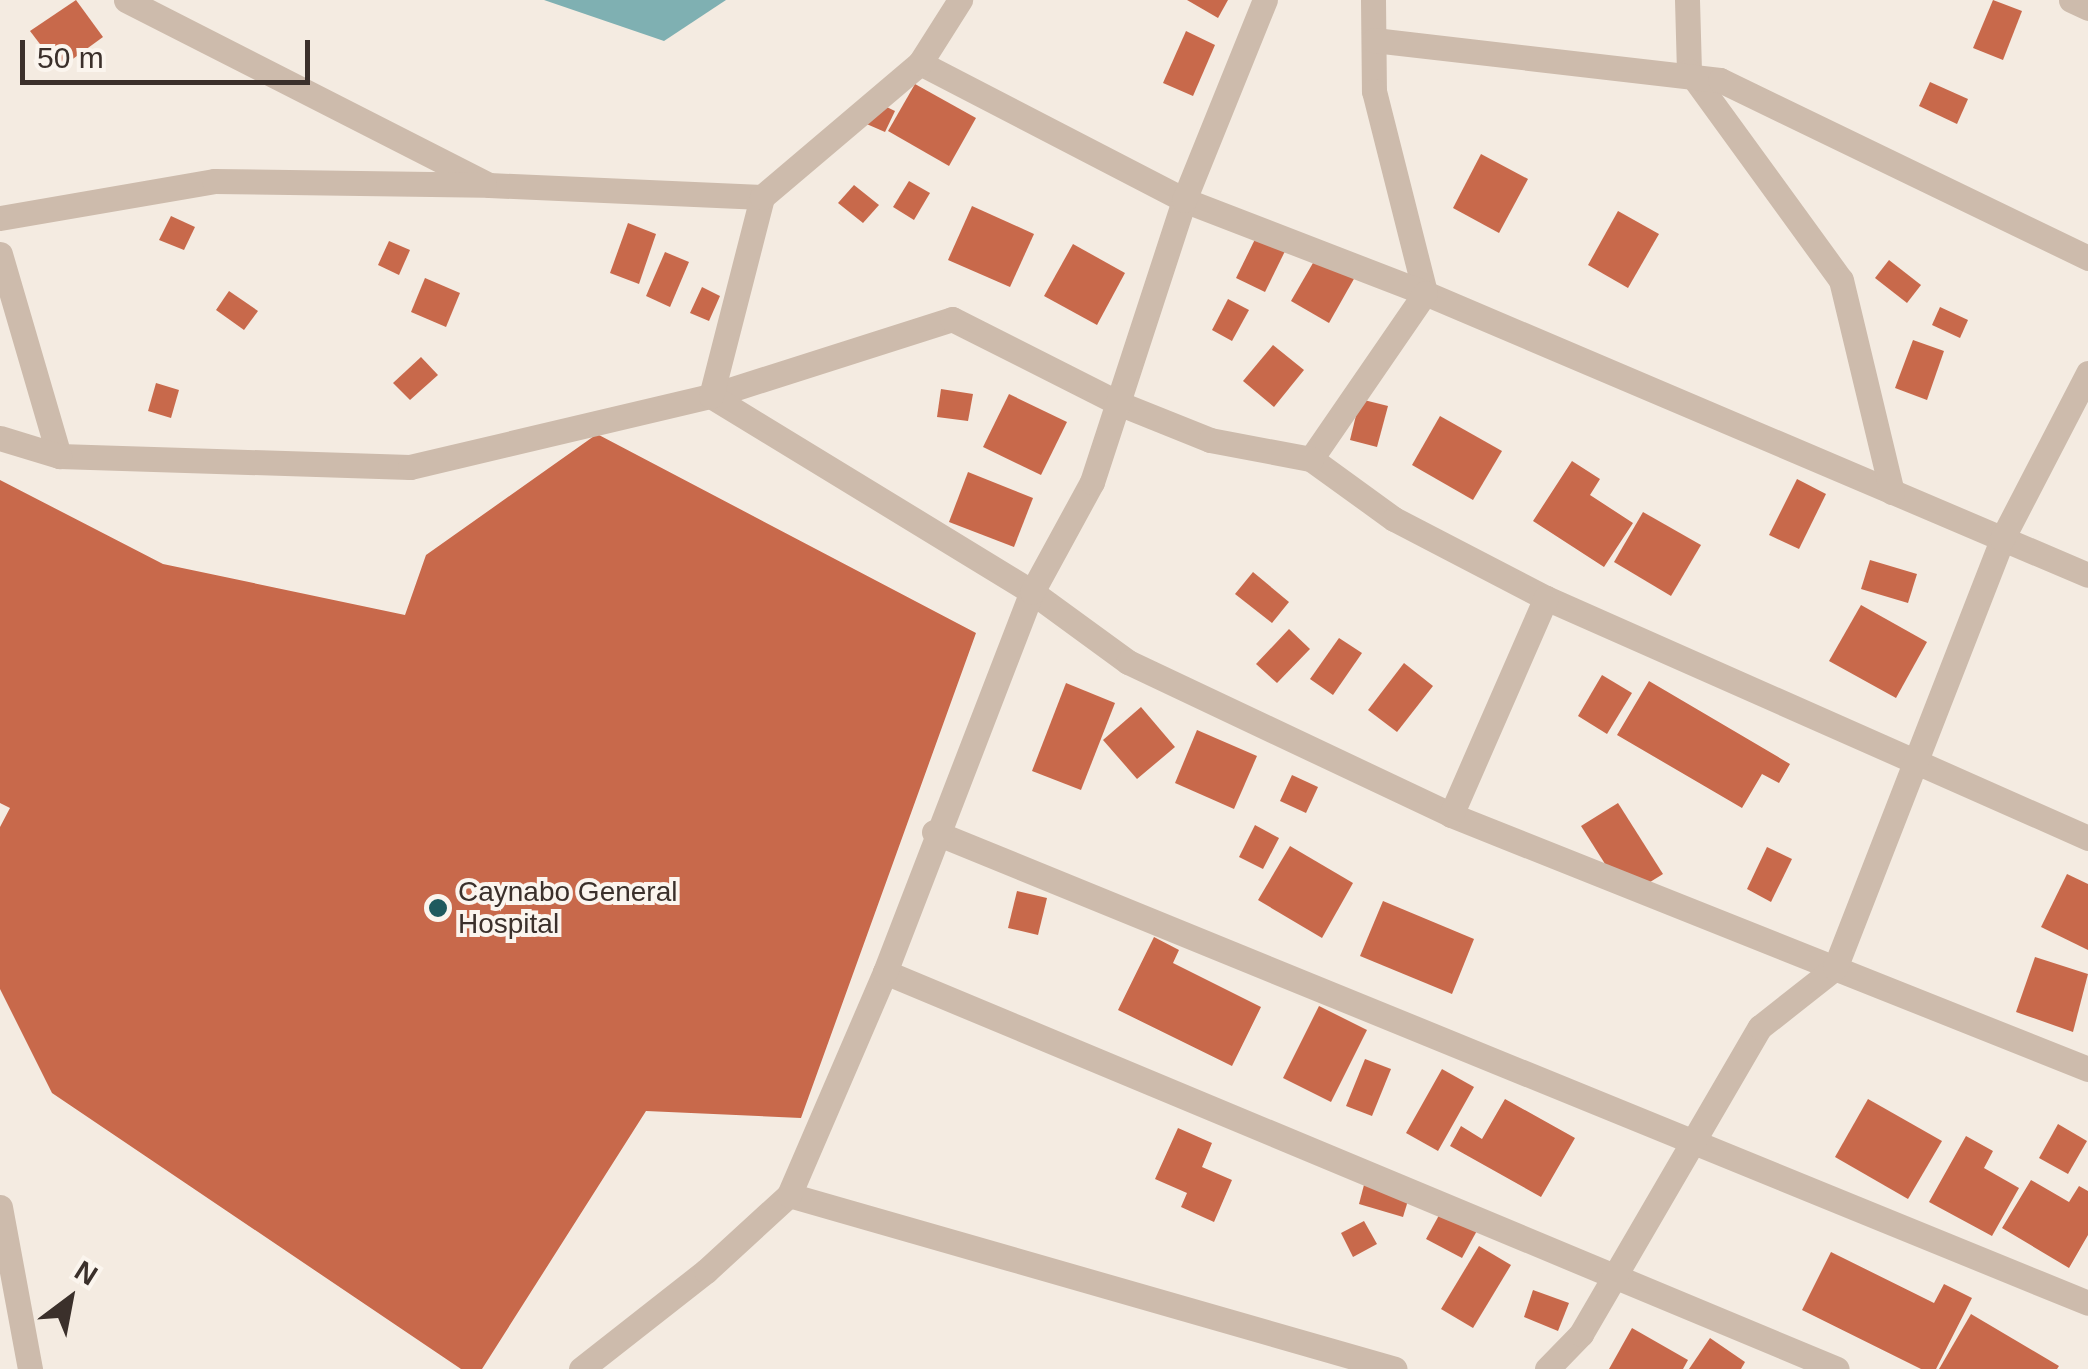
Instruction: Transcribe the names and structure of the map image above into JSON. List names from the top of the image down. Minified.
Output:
{"places":["Caynabo General Hospital"],"scale_bar":"50 m","north":"top right"}
